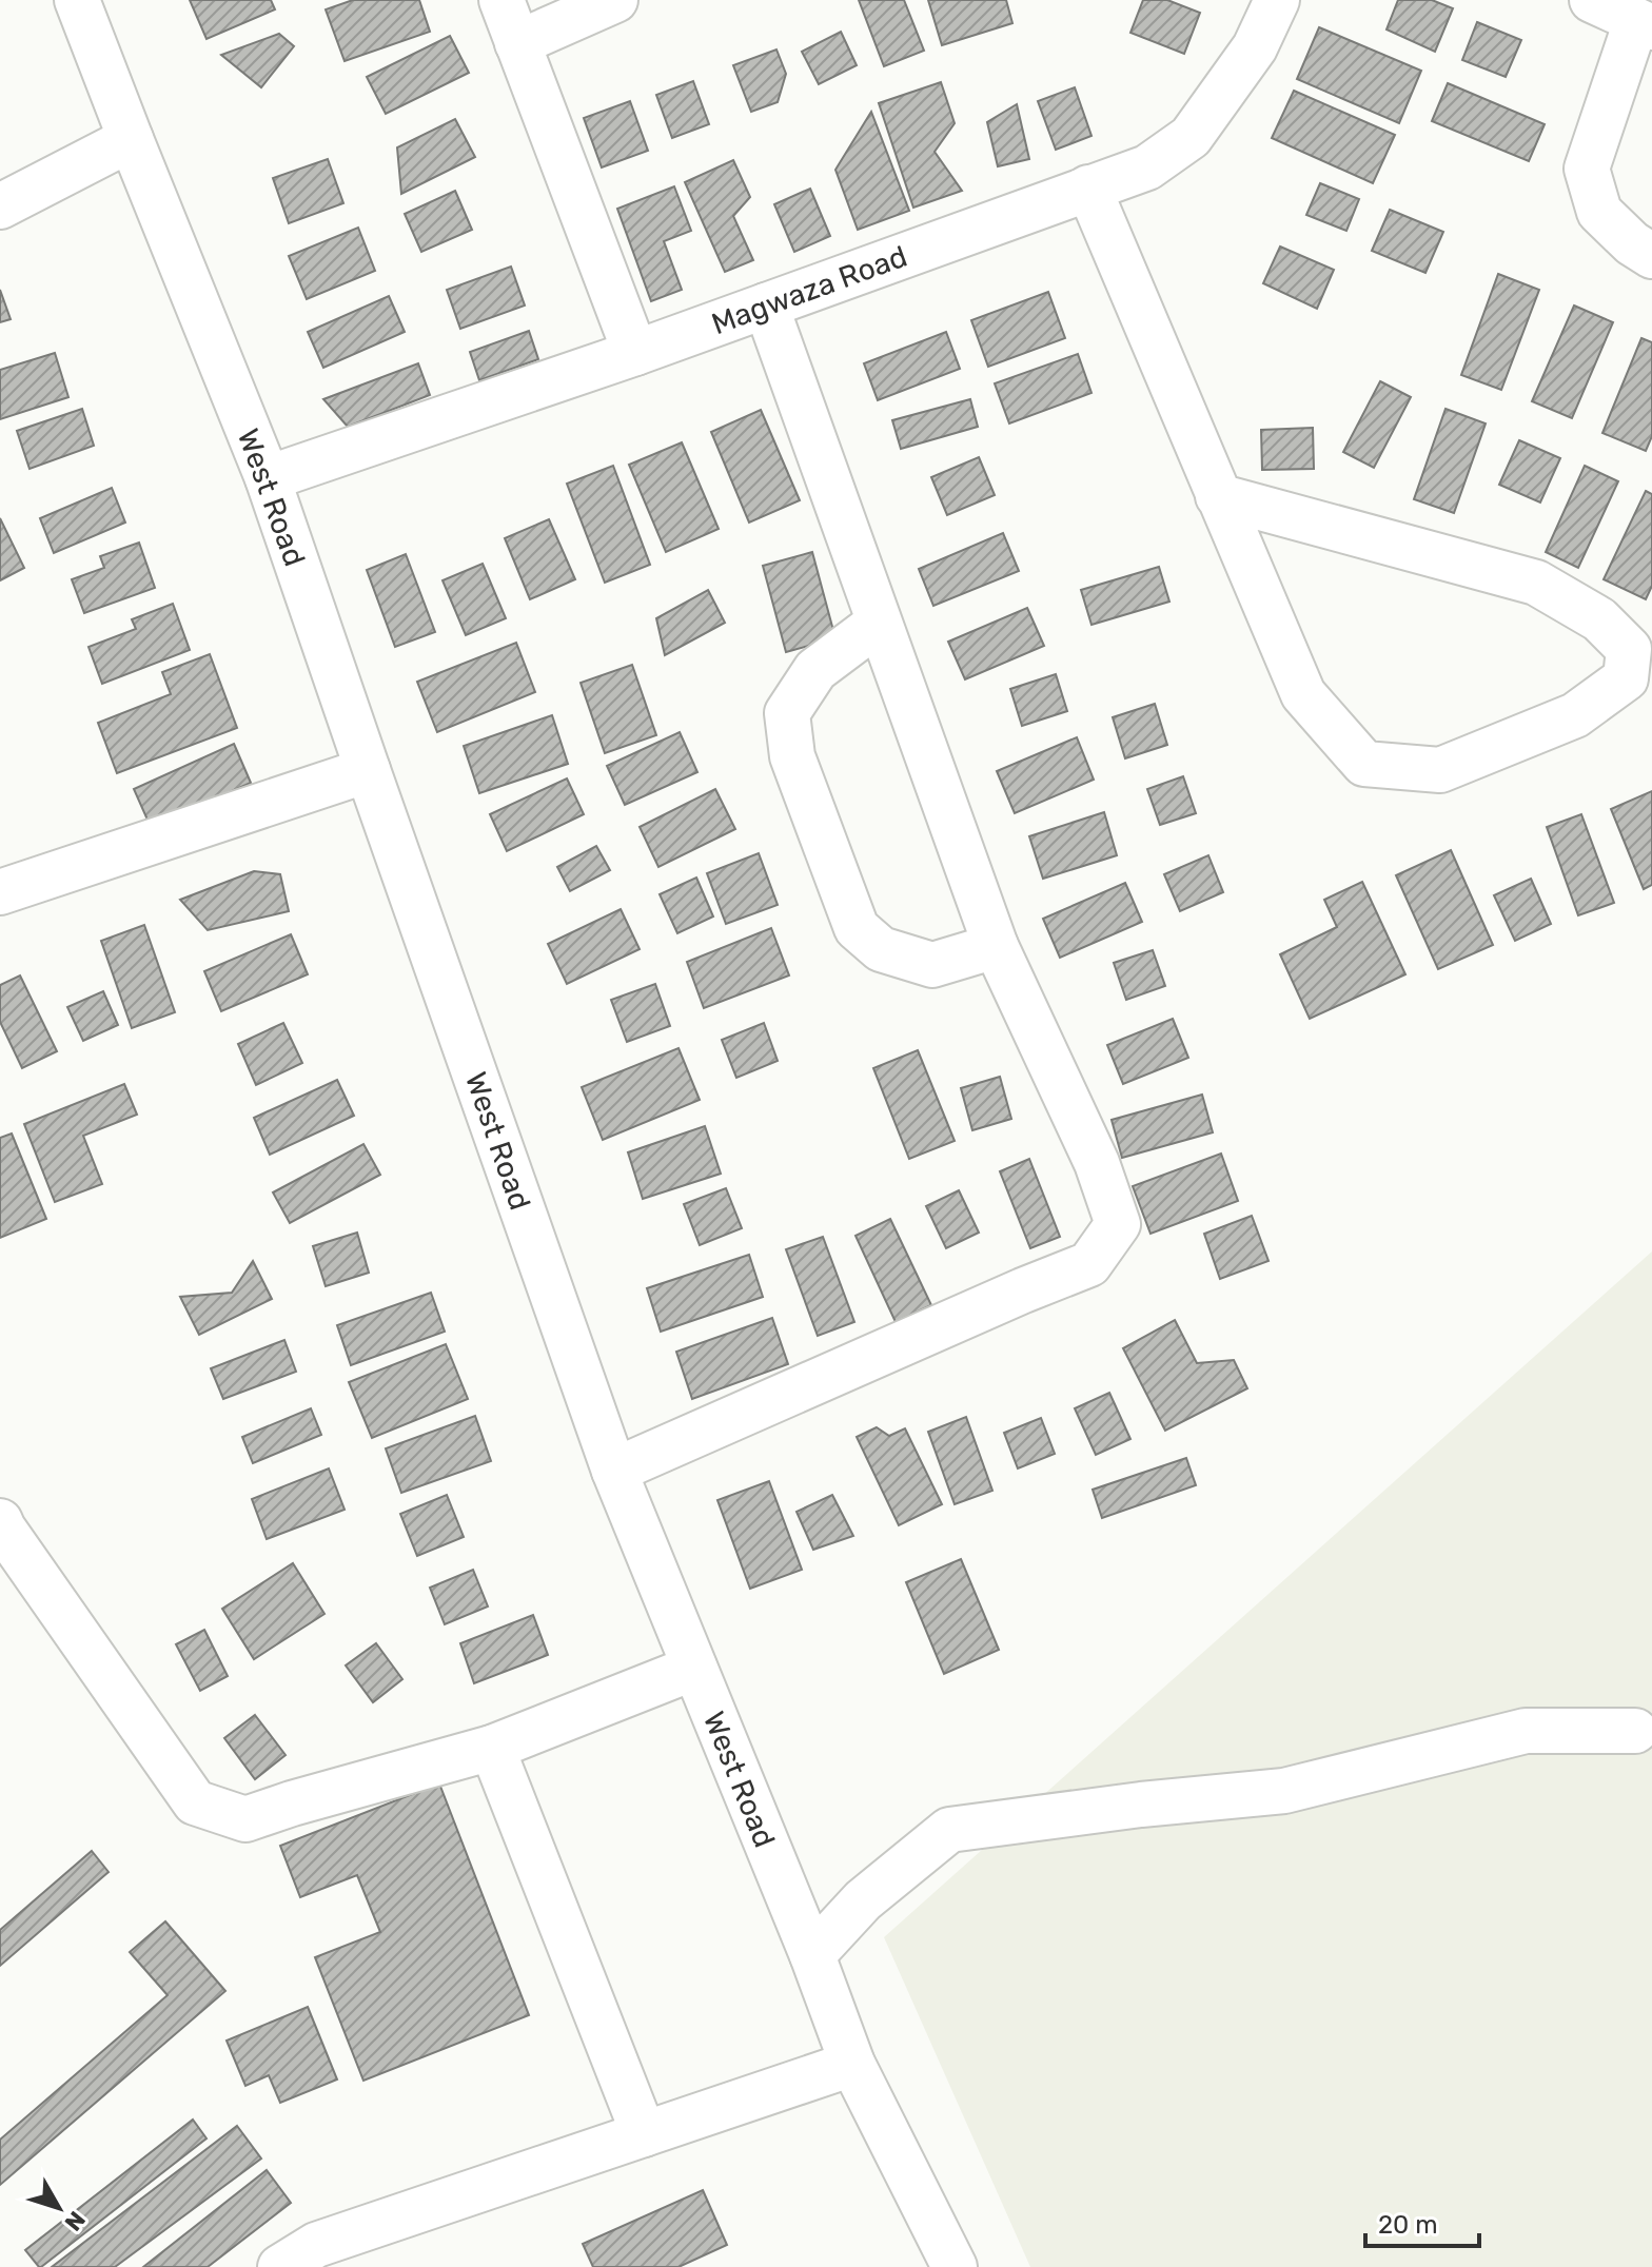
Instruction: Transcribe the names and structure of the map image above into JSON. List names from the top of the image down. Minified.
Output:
{"streets":{"street":["Magwaza Road","West Road"]},"crossings":[["Magwaza Road","West Road"]],"scale_bar":"20 m","north":"bottom right"}
